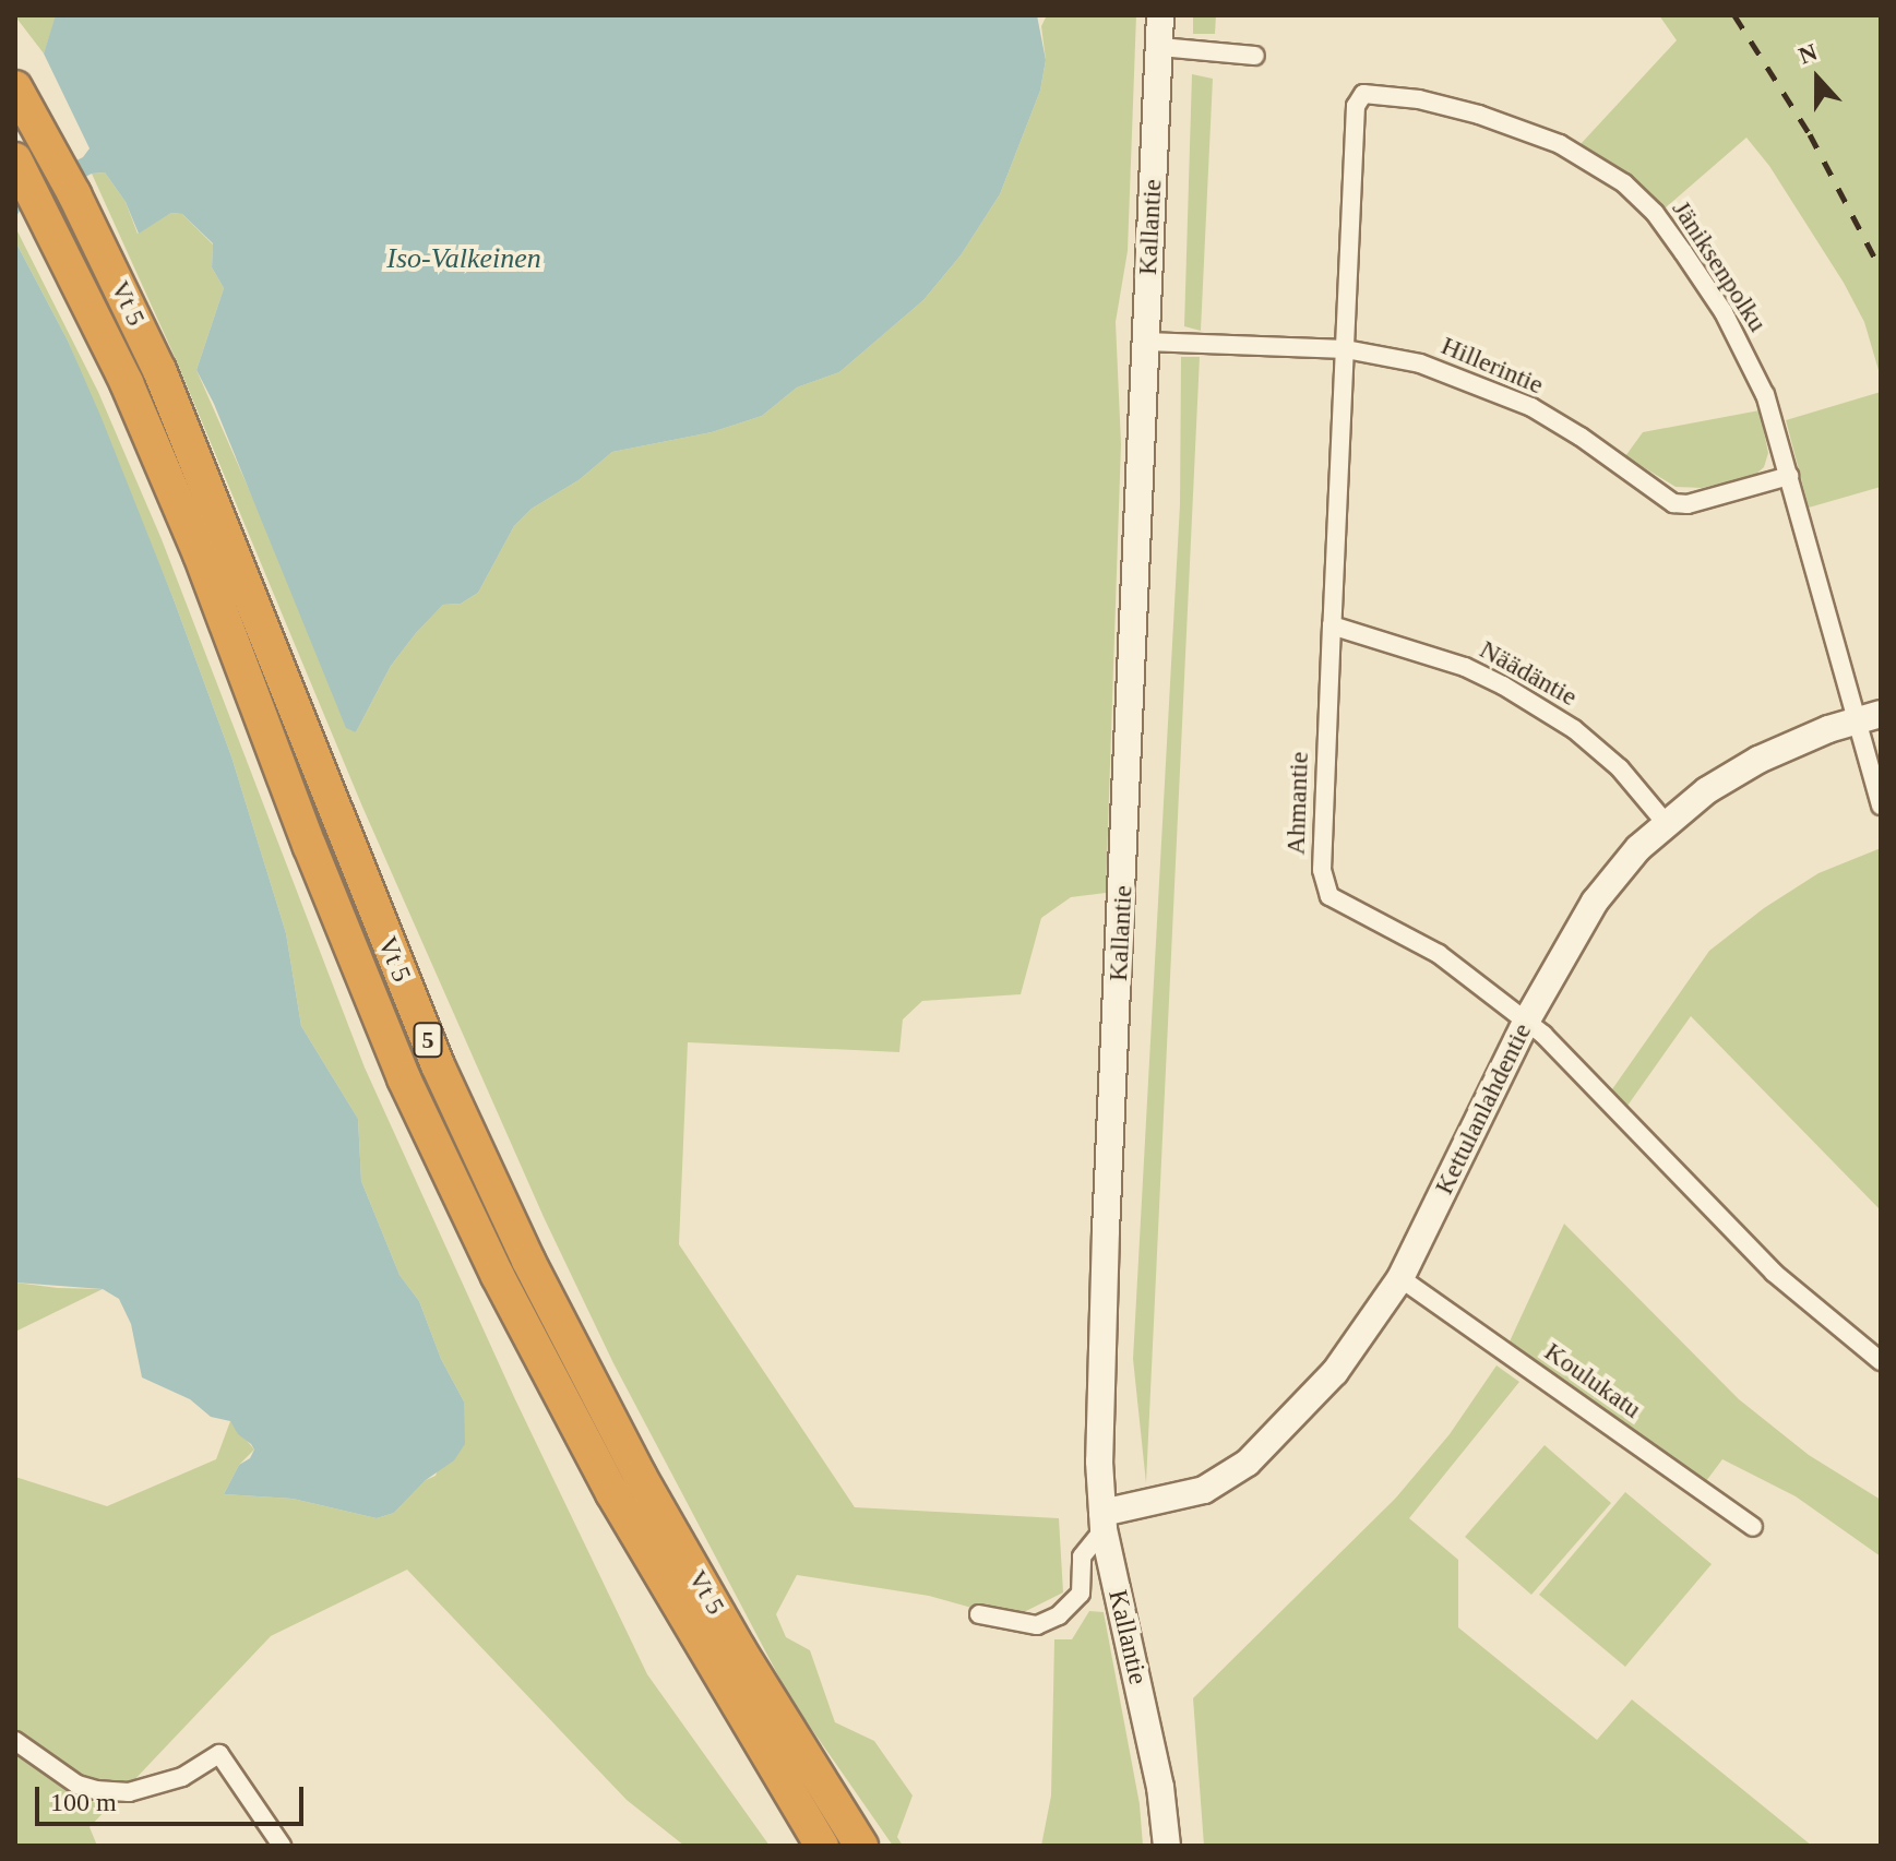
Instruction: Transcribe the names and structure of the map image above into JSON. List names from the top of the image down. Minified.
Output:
{"streets":{"highway":["Vt 5","5"],"main road":["Kallantie","Kettulanlahdentie"],"street":["Jäniksenpolku","Hillerintie","Näädäntie","Ahmantie","Koulukatu"]},"crossings":[["Kallantie","Hillerintie"],["Kallantie","Kettulanlahdentie"],["Jäniksenpolku","Hillerintie"],["Jäniksenpolku","Ahmantie"],["Jäniksenpolku","Kettulanlahdentie"],["Hillerintie","Ahmantie"],["Näädäntie","Ahmantie"],["Näädäntie","Kettulanlahdentie"],["Ahmantie","Kettulanlahdentie"],["Kettulanlahdentie","Koulukatu"]],"water":["Iso-Valkeinen"],"scale_bar":"100 m","north":"top"}
